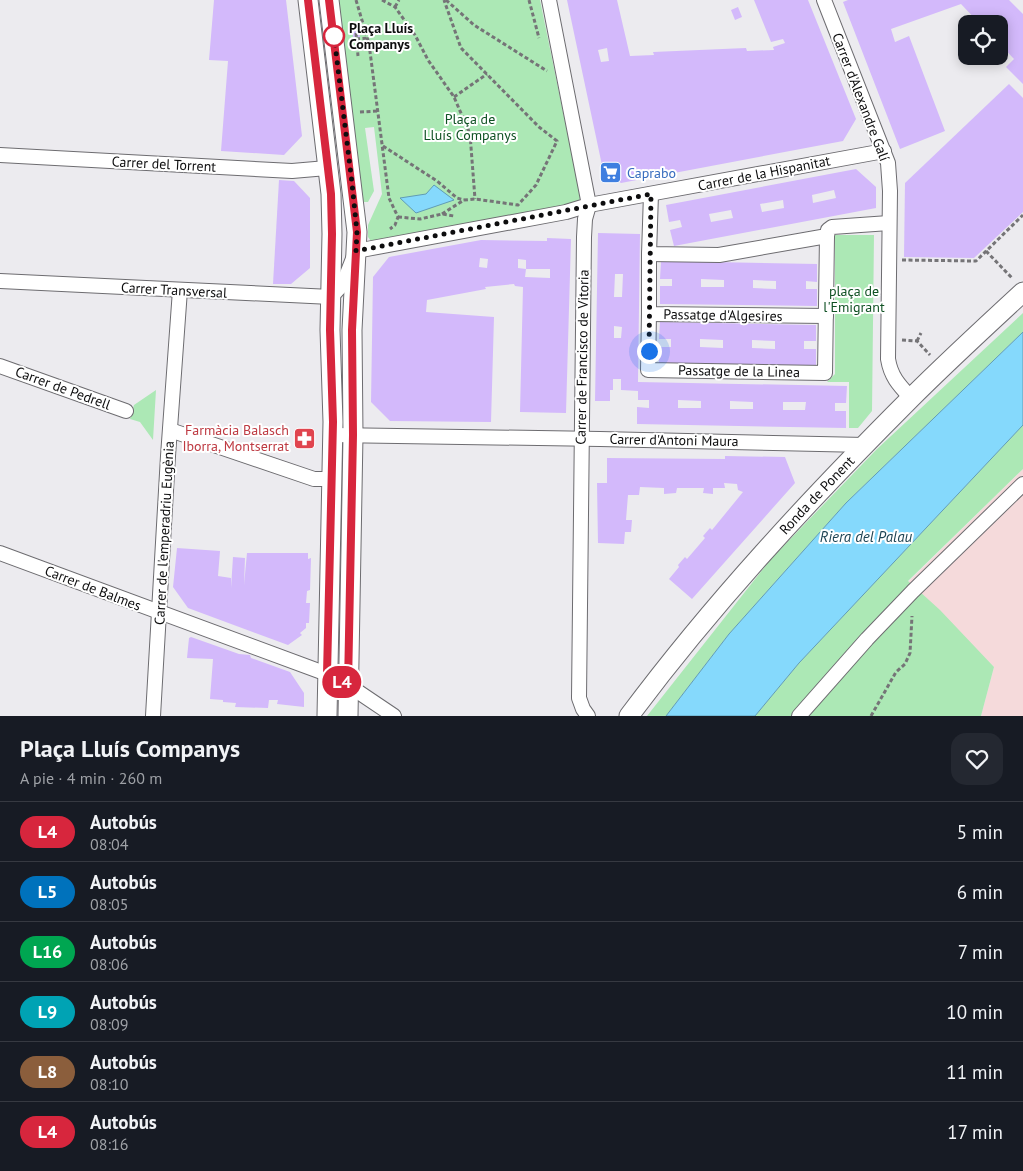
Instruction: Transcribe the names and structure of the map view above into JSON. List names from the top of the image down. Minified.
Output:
{"streets":{"street":["Carrer d'Alexandre Galí","Carrer del Torrent","Carrer de la Hispanitat","Carrer Transversal","Passatge d'Algesires","Carrer de Francisco de Vitoria","Passatge de la Linea","Carrer de Pedrell","Carrer d'Antoni Maura","Ronda de Ponent","Carrer de l'emperadriu Eugènia","Carrer de Balmes"]},"crossings":[["Carrer d'Alexandre Galí","Carrer de la Hispanitat"],["Carrer d'Alexandre Galí","Ronda de Ponent"],["Carrer de la Hispanitat","Passatge d'Algesires"],["Carrer de la Hispanitat","Carrer de Francisco de Vitoria"],["Carrer Transversal","Carrer de l'emperadriu Eugènia"],["Passatge d'Algesires","Passatge de la Linea"],["Carrer de Francisco de Vitoria","Carrer d'Antoni Maura"],["Carrer d'Antoni Maura","Ronda de Ponent"],["Carrer de l'emperadriu Eugènia","Carrer de Balmes"]],"water":["Riera del Palau"],"parks":["Plaça de Lluís Companys","plaça de l'Emigrant"],"places":{"other":["Plaça Lluís Companys"],"supermarket":["Caprabo"],"pharmacy":["Farmàcia Balasch Iborra, Montserrat"]},"lines":["bus line L4"],"page":{"on_map":"L4","heading":["Plaça Lluís Companys","A pie · 4 min · 260 m"],"list":[{"mark":"L4","name":"Autobús","note":"08:04","value":"5 min"},{"mark":"L5","name":"Autobús","note":"08:05","value":"6 min"},{"mark":"L16","name":"Autobús","note":"08:06","value":"7 min"},{"mark":"L9","name":"Autobús","note":"08:09","value":"10 min"},{"mark":"L8","name":"Autobús","note":"08:10","value":"11 min"},{"mark":"L4","name":"Autobús","note":"08:16","value":"17 min"}]}}
